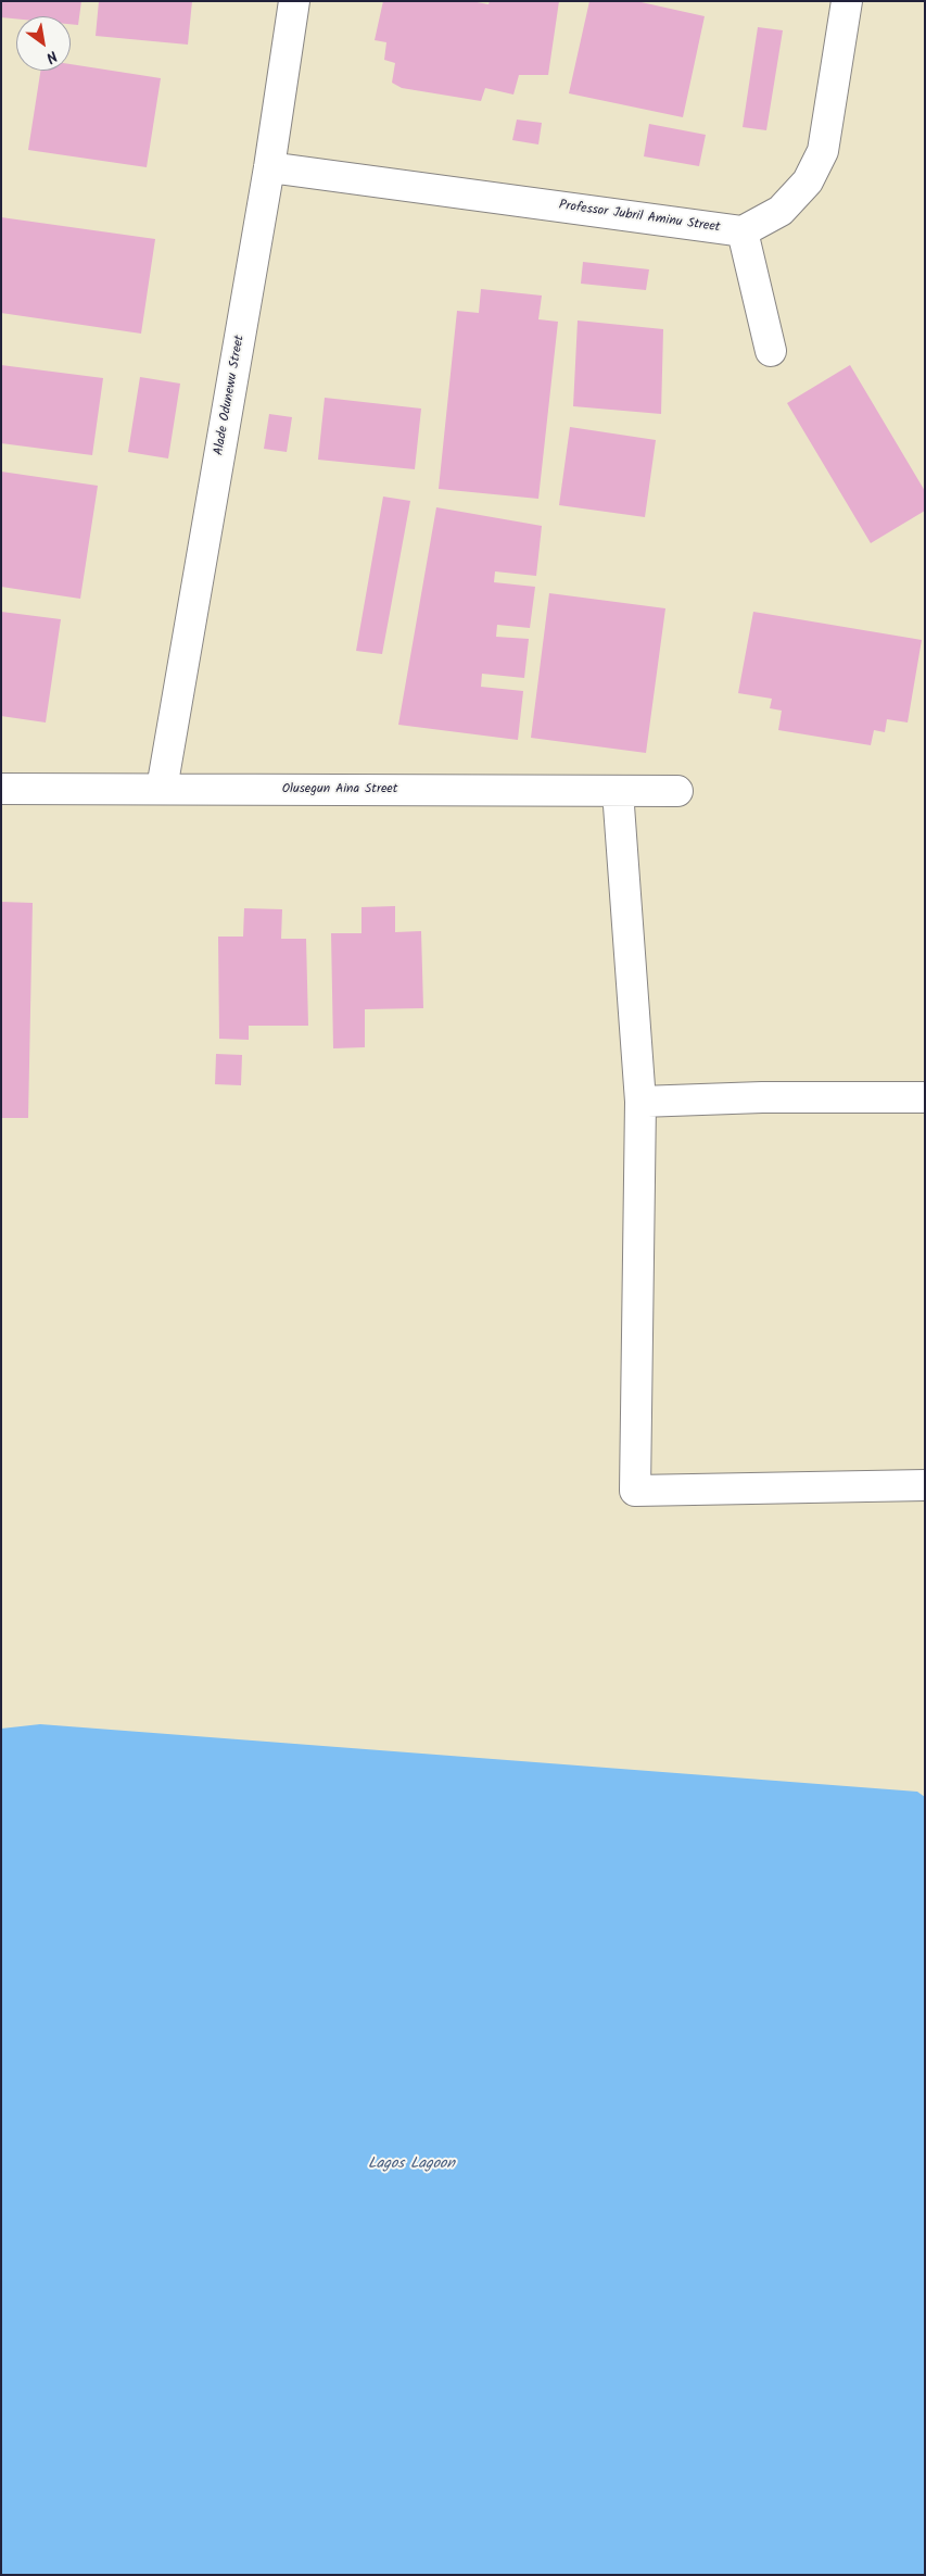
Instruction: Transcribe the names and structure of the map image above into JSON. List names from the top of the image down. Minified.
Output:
{"streets":{"street":["Professor Jubril Aminu Street","Alade Odunewu Street","Olusegun Aina Street"]},"crossings":[["Professor Jubril Aminu Street","Alade Odunewu Street"],["Alade Odunewu Street","Olusegun Aina Street"]],"water":["Lagos Lagoon"],"north":"bottom right"}
